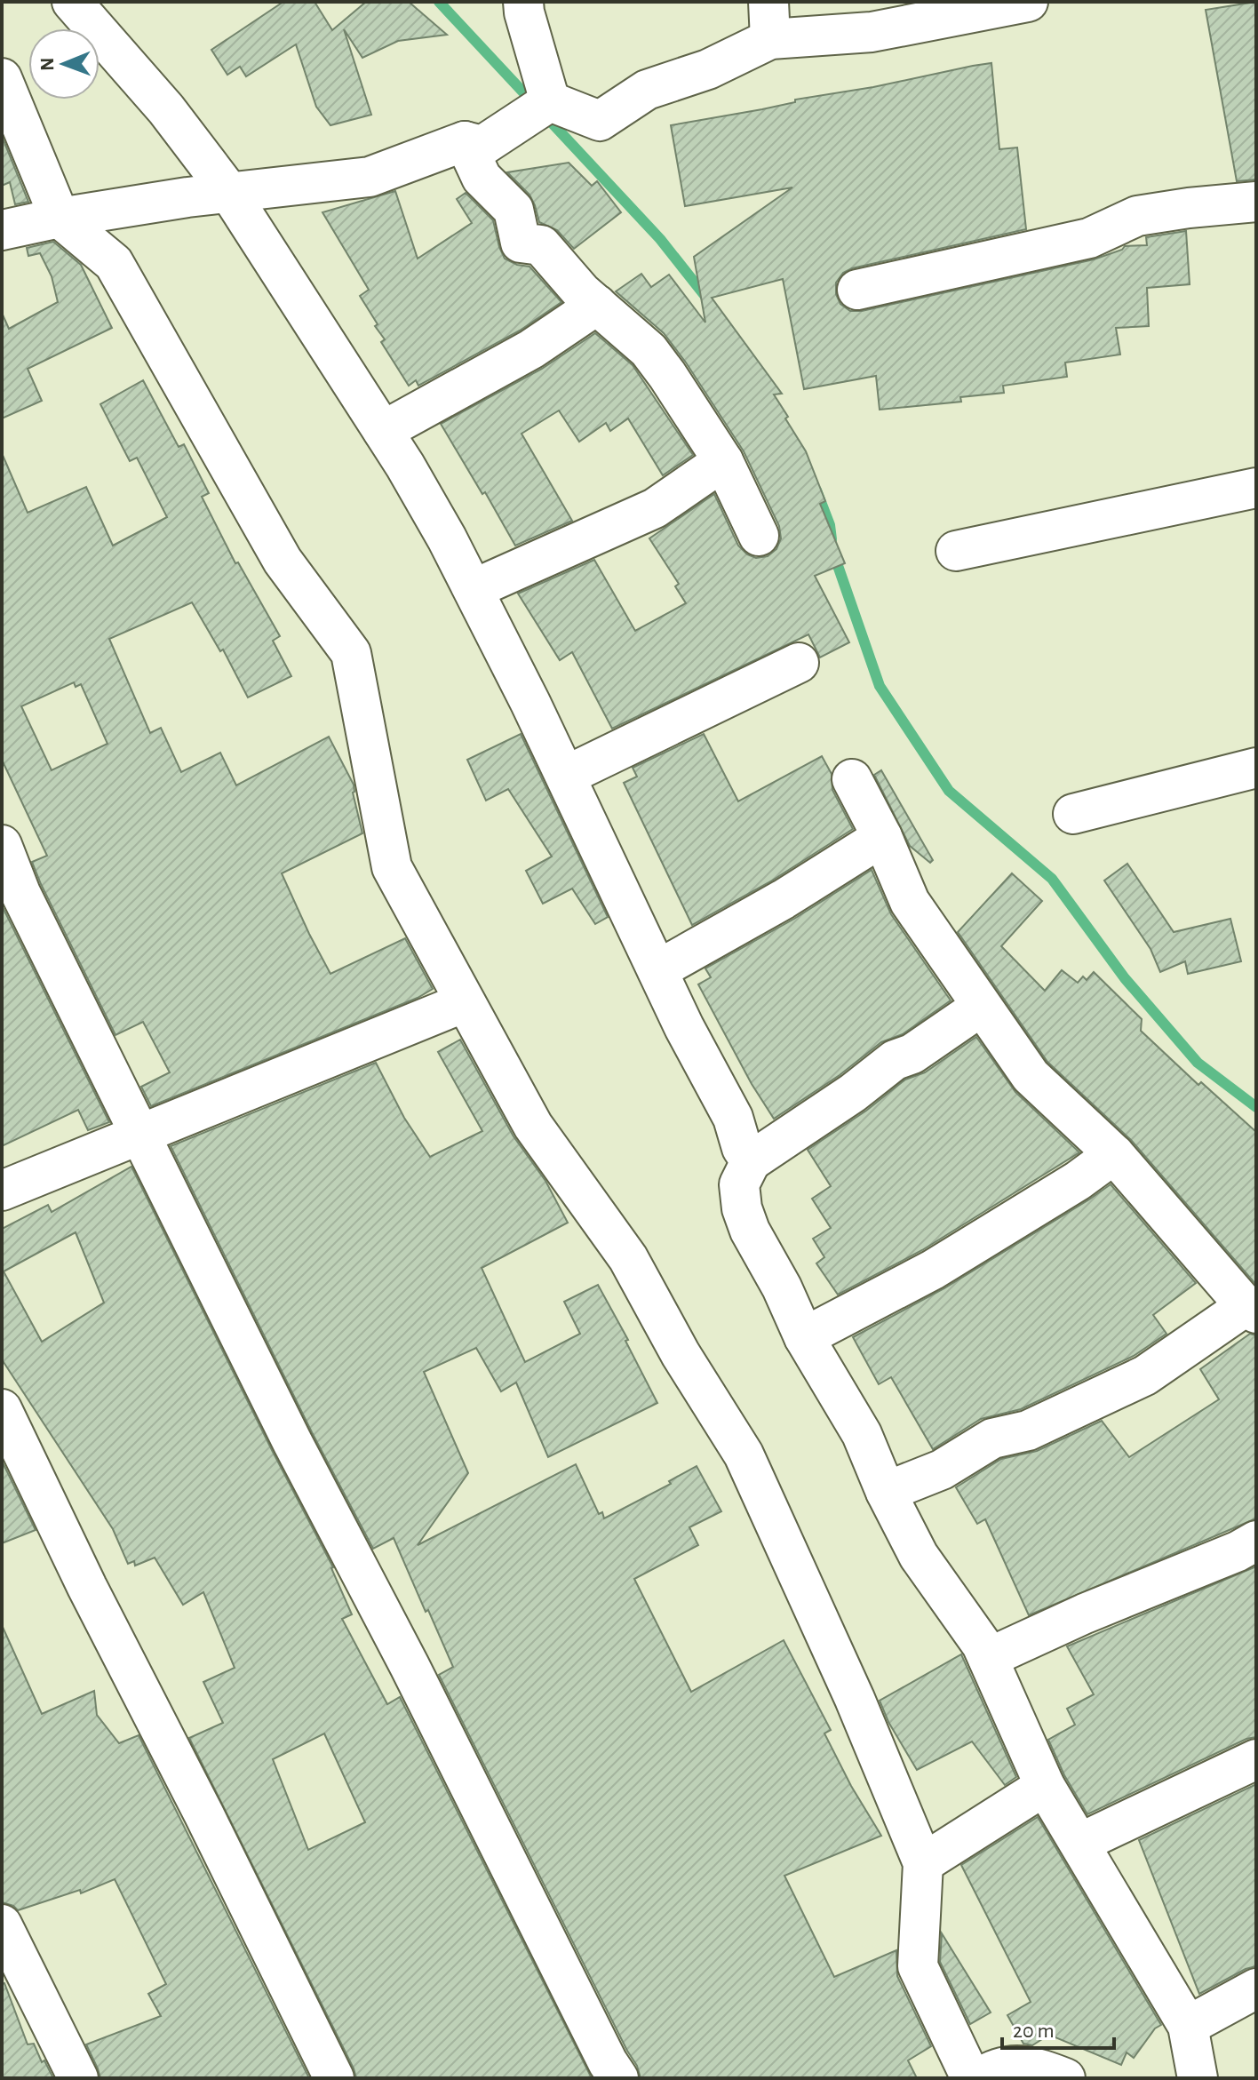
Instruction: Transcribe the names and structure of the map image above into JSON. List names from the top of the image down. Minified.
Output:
{"scale_bar":"20 m","north":"left"}
